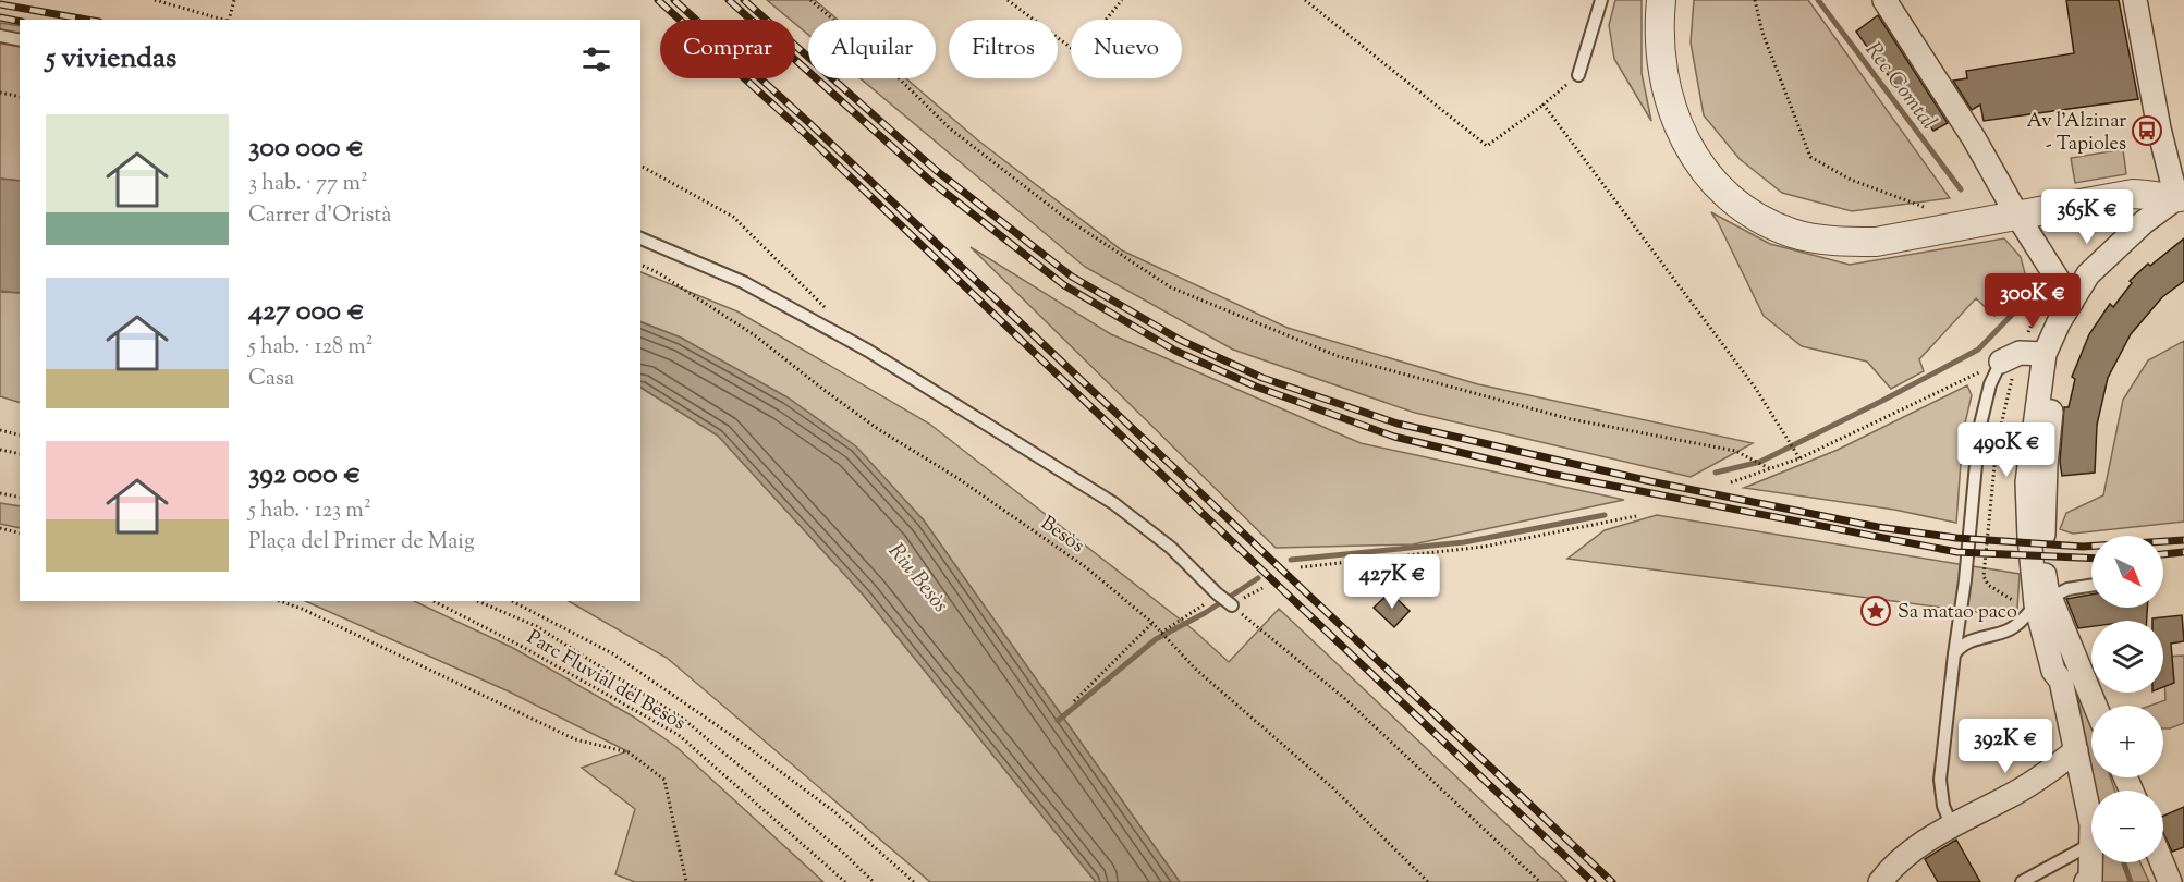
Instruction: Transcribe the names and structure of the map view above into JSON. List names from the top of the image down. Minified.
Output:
{"streets":{"path":["Besòs","Parc Fluvial del Besòs"]},"water":["Rec Comtal","Riu Besòs"],"places":{"bus stop":["Av l'Alzinar - Tapioles"],"place":["Sa matao paco"]},"north":"bottom right","page":{"chip":["Comprar","Alquilar","Filtros","Nuevo"],"heading":"5 viviendas","list":[{"name":"300 000 €","note":"3 hab. · 77 m² · Carrer d'Oristà"},{"name":"427 000 €","note":"5 hab. · 128 m² · Casa"},{"name":"392 000 €","note":"5 hab. · 123 m² · Plaça del Primer de Maig"}],"price":["365K €","300K €","490K €","427K €","392K €"],"map_buttons":["+","−"]}}
